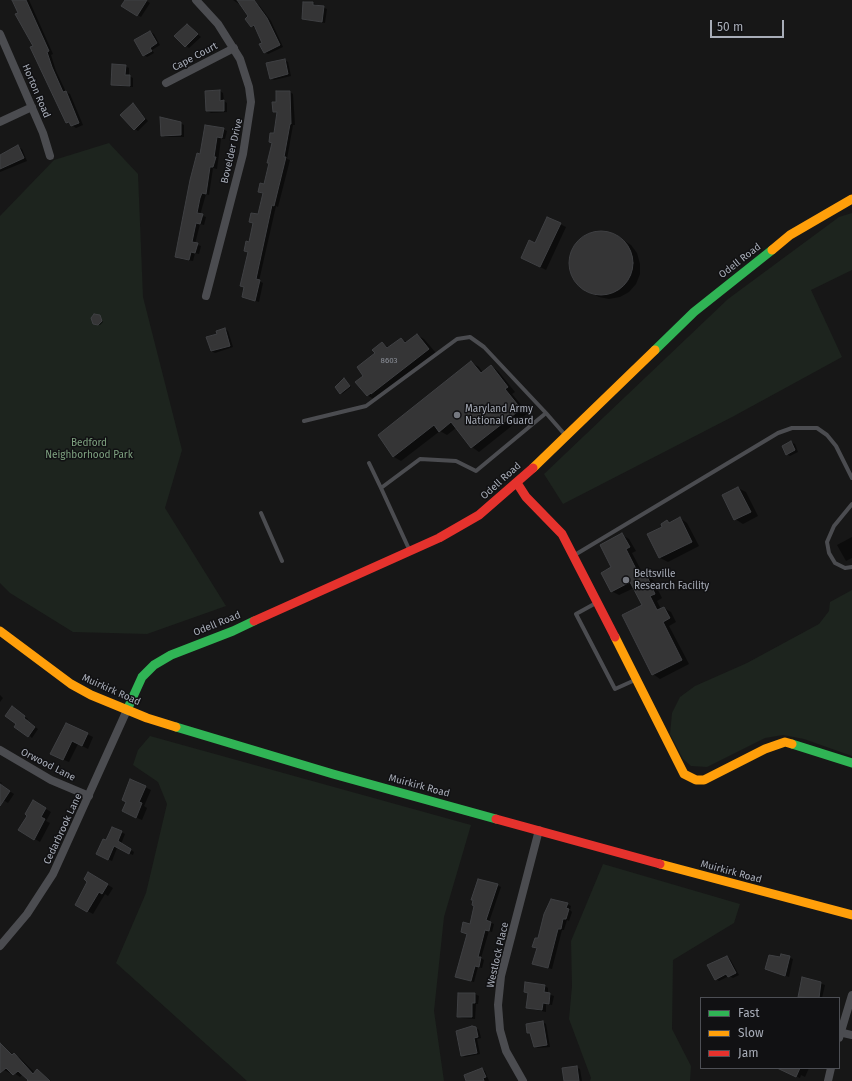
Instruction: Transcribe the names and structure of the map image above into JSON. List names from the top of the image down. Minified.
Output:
{"streets":{"street":["Cape Court","Horton Road","Bovelder Drive","Odell Road","Muirkirk Road","Orwood Lane","Cedarbrook Lane","Westlock Place"]},"crossings":[["Cape Court","Bovelder Drive"],["Odell Road","Muirkirk Road"],["Odell Road","Cedarbrook Lane"],["Muirkirk Road","Cedarbrook Lane"],["Muirkirk Road","Westlock Place"],["Orwood Lane","Cedarbrook Lane"]],"parks":["Bedford Neighborhood Park"],"places":["Maryland Army National Guard","Beltsville Research Facility"],"house_numbers":["8603"],"legend":["Fast","Slow","Jam"],"scale_bar":"50 m"}
